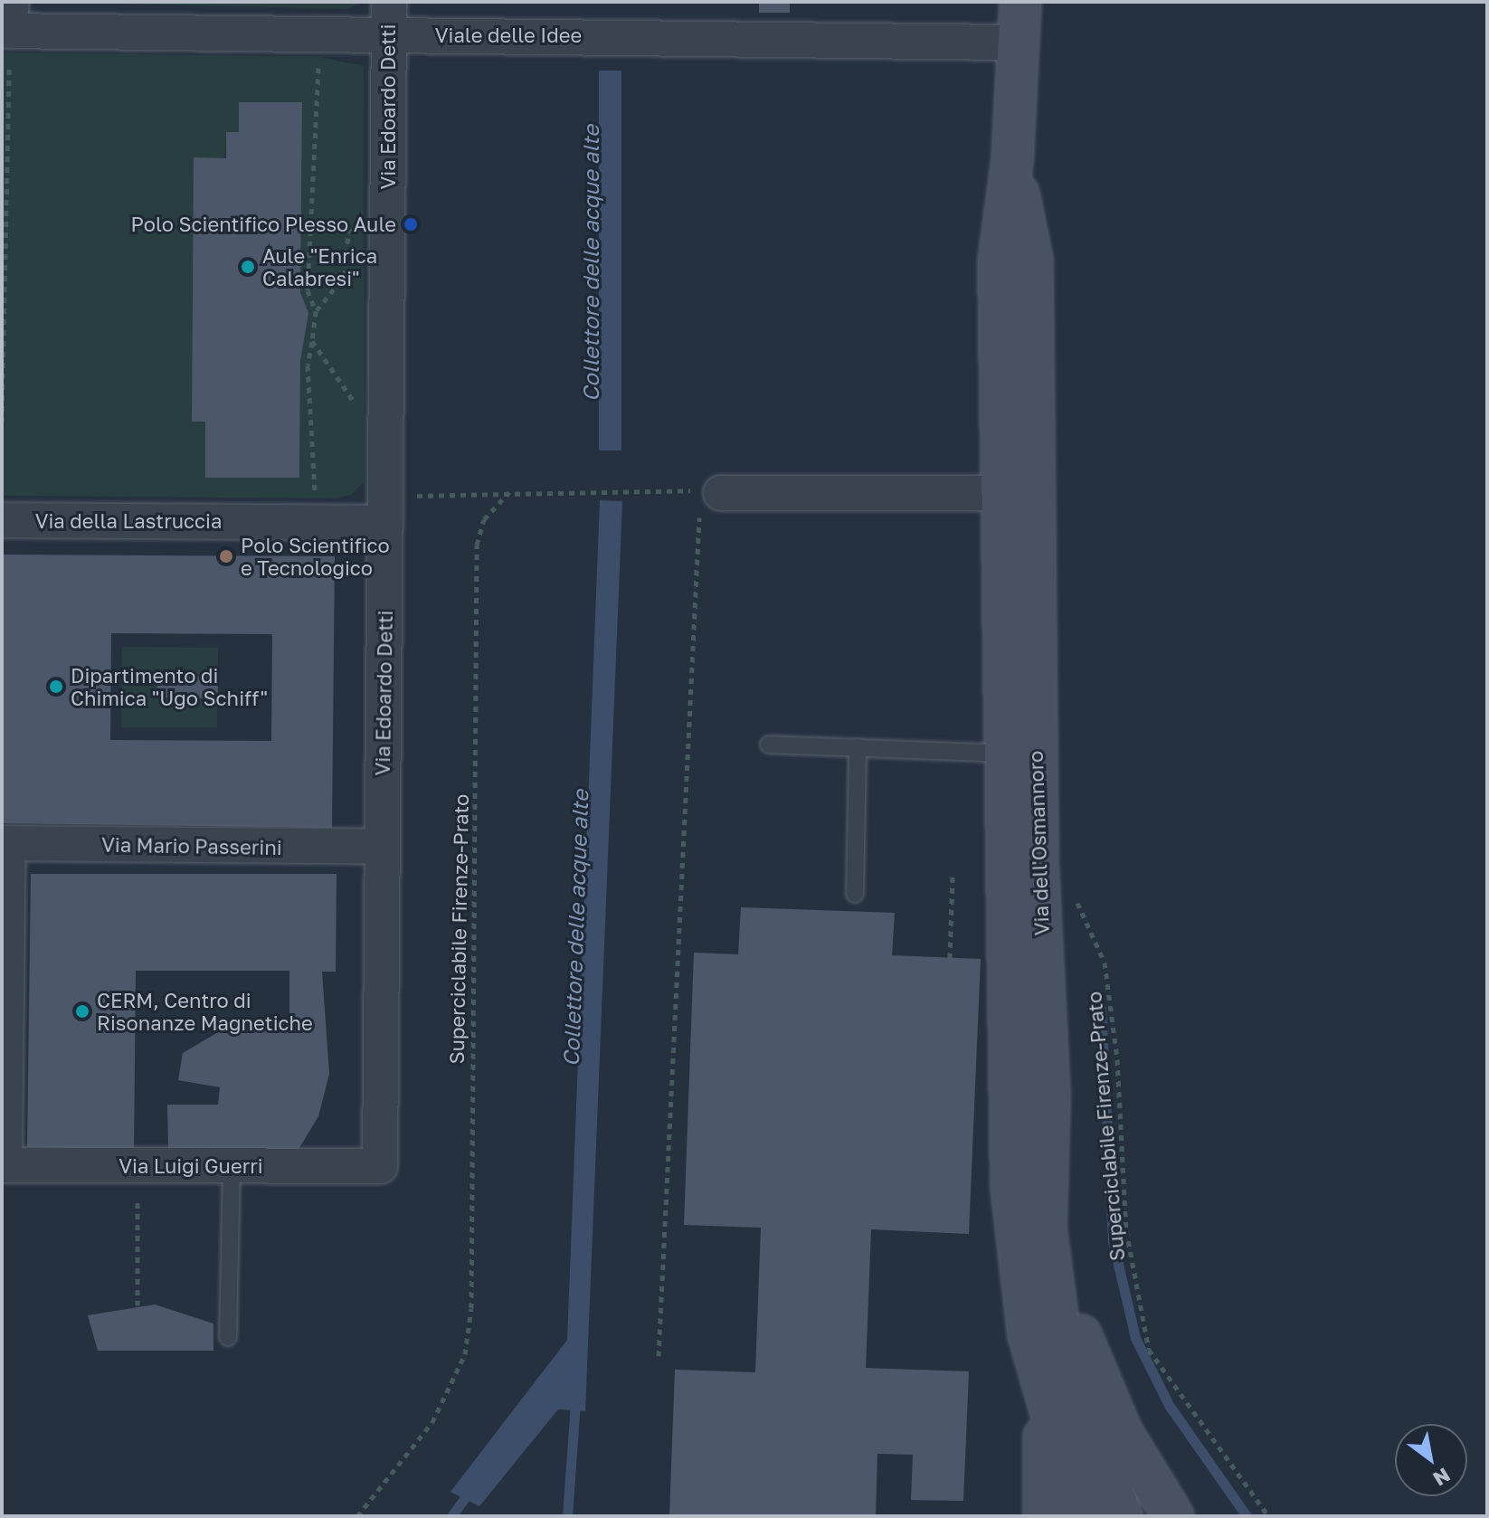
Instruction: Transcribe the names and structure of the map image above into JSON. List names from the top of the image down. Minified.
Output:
{"streets":{"main road":["Via dell'Osmannoro"],"street":["Viale delle Idee","Via Edoardo Detti","Via della Lastruccia","Via Mario Passerini","Via Luigi Guerri"],"path":["Superciclabile Firenze-Prato"]},"crossings":[["Viale delle Idee","Via Edoardo Detti"],["Viale delle Idee","Via dell'Osmannoro"],["Via Edoardo Detti","Via della Lastruccia"],["Via Edoardo Detti","Via Mario Passerini"],["Via Edoardo Detti","Via Luigi Guerri"]],"water":["Collettore delle acque alte"],"places":["Polo Scientifico Plesso Aule","Aule \"Enrica Calabresi\"","Polo Scientifico e Tecnologico","Dipartimento di Chimica \"Ugo Schiff\"","CERM, Centro di Risonanze Magnetiche"],"north":"bottom right"}
